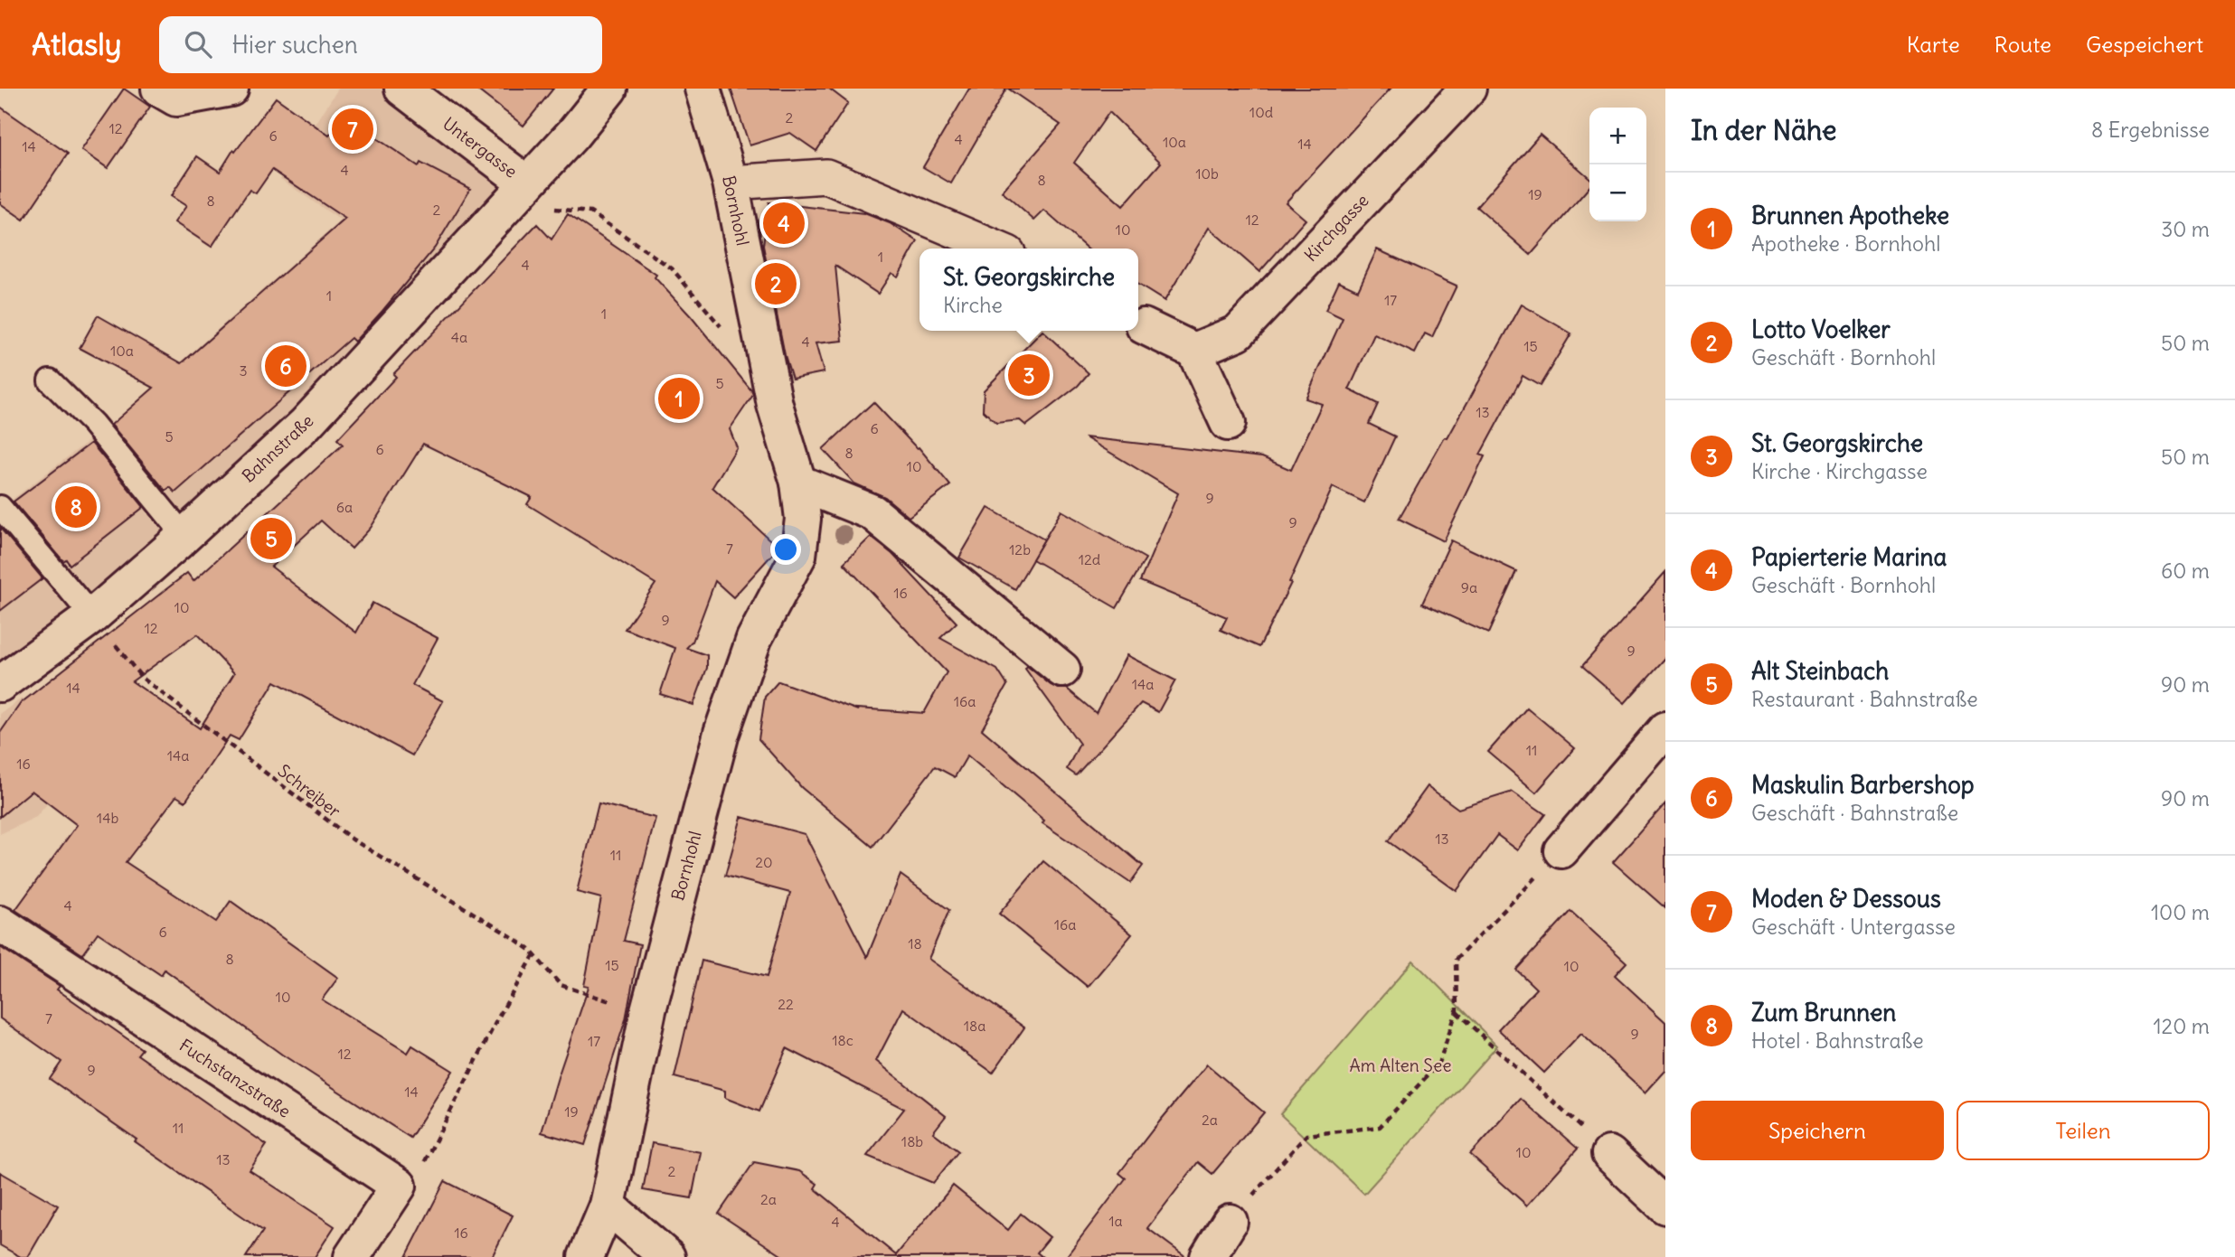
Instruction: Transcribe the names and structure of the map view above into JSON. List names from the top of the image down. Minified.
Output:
{"streets":{"street":["Untergasse","Bornhohl","Kirchgasse","Bahnstraße","Fuchstanzstraße"],"path":["Schreiber"]},"crossings":[["Untergasse","Bahnstraße"],["Bornhohl","Schreiber"],["Bahnstraße","Schreiber"]],"parks":["Am Alten See"],"house_numbers":["10d","2","12","6","4","10a","14","14","4","10b","8","19","8","2","12","10","1","4","1","17","1","4a","4","15","10a","3","5","13","6","5","6","8","10","9","6a","9","7","12b","12d","9a","16","10","9","12","9","14a","14","16a","11","14a","16","14b","13","11","20","4","16a","6","18","8","15","10","10","22","7","18a","9","18c","17","12","9","14","19","2a","11","18b","10","13","2","2a","1a","4","16"],"page":{"header":"Atlasly","search":"Hier suchen","nav":["Karte","Route","Gespeichert"],"heading":["In der Nähe","8 Ergebnisse"],"pins":["7","4","2","6","3","1","8","5"],"map_buttons":["+","−"],"list":[{"mark":"1","name":"Brunnen Apotheke","note":"Apotheke · Bornhohl","value":"30 m"},{"mark":"2","name":"Lotto Voelker","note":"Geschäft · Bornhohl","value":"50 m"},{"mark":"3","name":"St. Georgskirche","note":"Kirche · Kirchgasse","value":"50 m"},{"mark":"4","name":"Papierterie Marina","note":"Geschäft · Bornhohl","value":"60 m"},{"mark":"5","name":"Alt Steinbach","note":"Restaurant · Bahnstraße","value":"90 m"},{"mark":"6","name":"Maskulin Barbershop","note":"Geschäft · Bahnstraße","value":"90 m"},{"mark":"7","name":"Moden & Dessous","note":"Geschäft · Untergasse","value":"100 m"},{"mark":"8","name":"Zum Brunnen","note":"Hotel · Bahnstraße","value":"120 m"}],"popup":["St. Georgskirche","Kirche"],"buttons":["Speichern","Teilen"]}}
